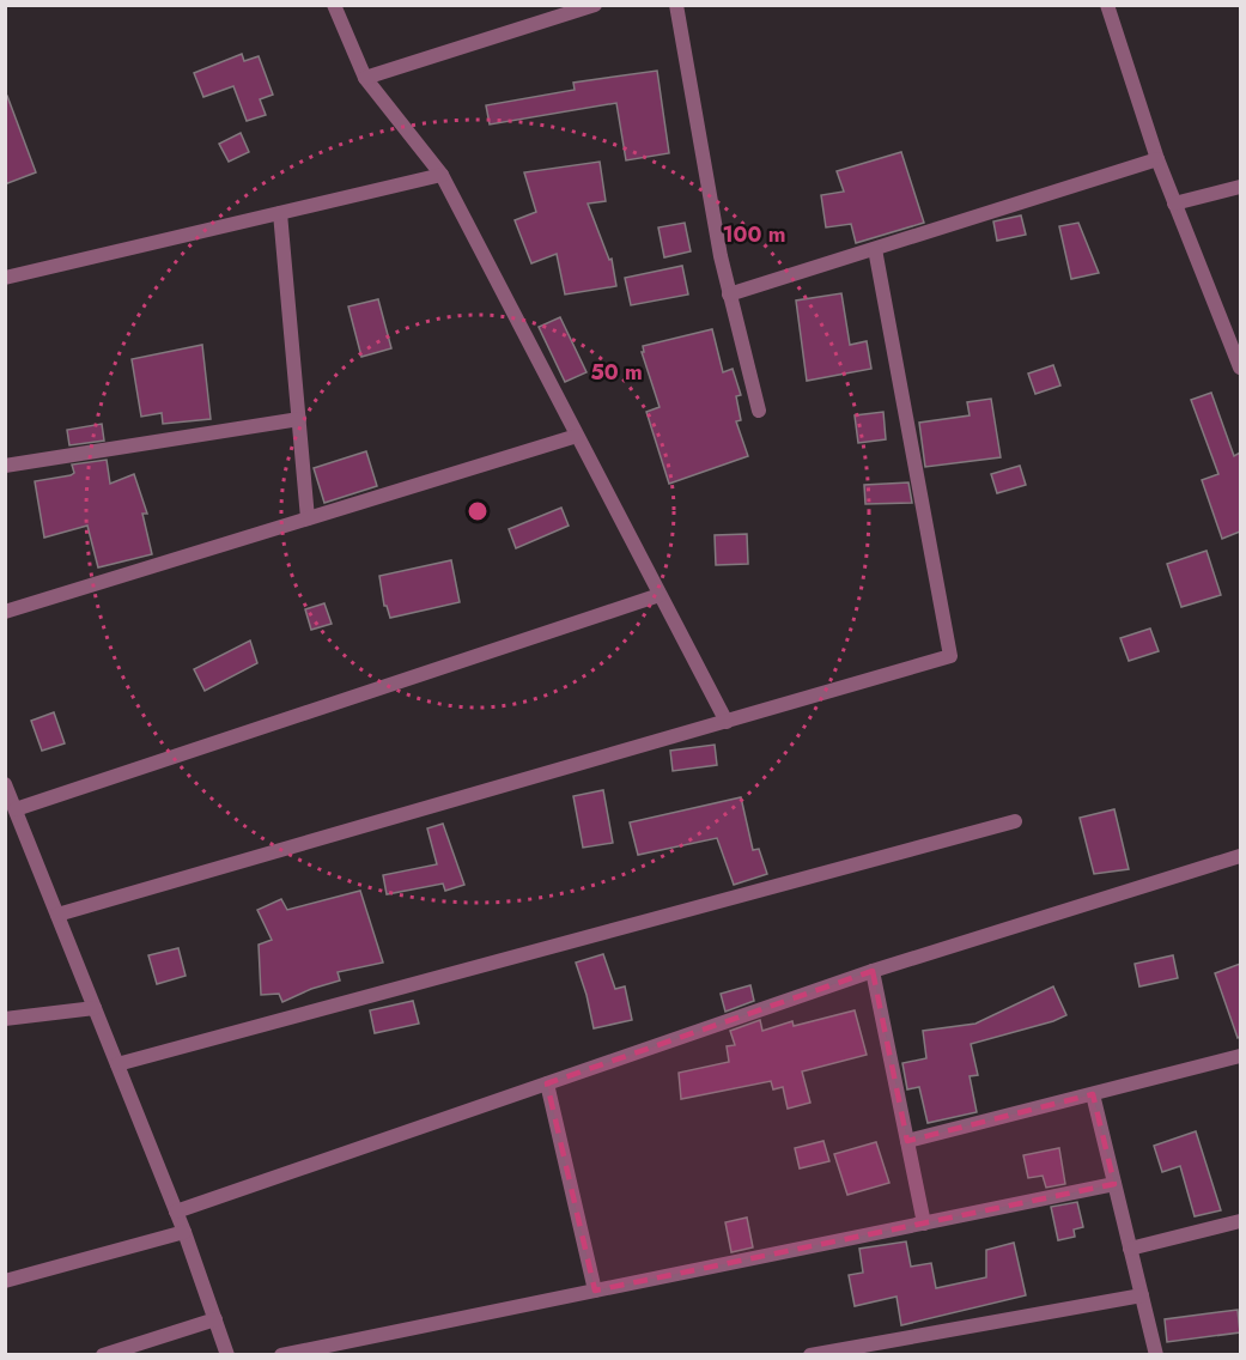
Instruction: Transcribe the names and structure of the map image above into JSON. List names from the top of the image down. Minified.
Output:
{"rings":["100 m","50 m"]}
